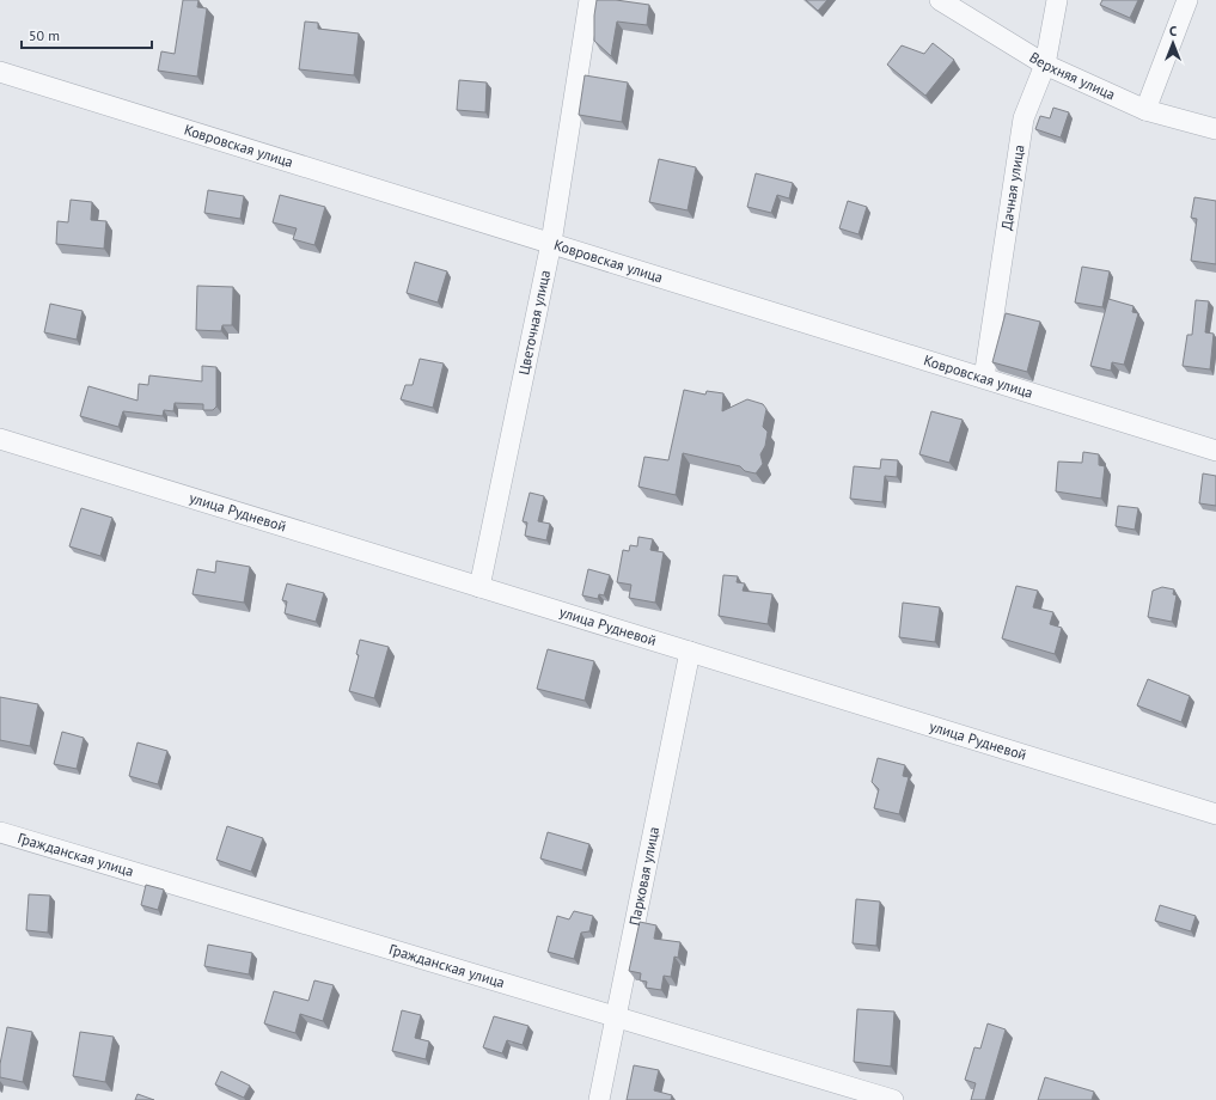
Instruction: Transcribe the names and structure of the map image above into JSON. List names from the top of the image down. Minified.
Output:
{"streets":{"street":["Верхняя улица","Ковровская улица","Дачная улица","Цветочная улица","улица Рудневой","Гражданская улица","Парковая улица"]},"crossings":[["Верхняя улица","Дачная улица"],["Ковровская улица","Дачная улица"],["Ковровская улица","Цветочная улица"],["Цветочная улица","улица Рудневой"],["улица Рудневой","Парковая улица"],["Гражданская улица","Парковая улица"]],"scale_bar":"50 m","north":"top"}
